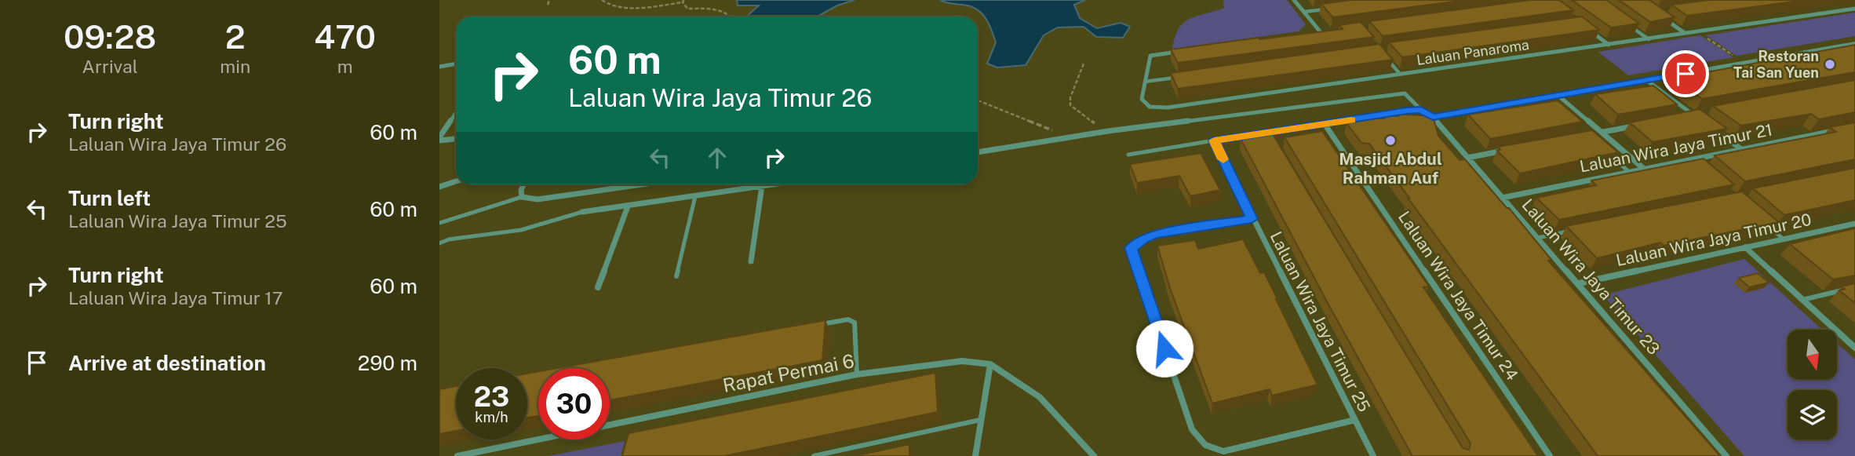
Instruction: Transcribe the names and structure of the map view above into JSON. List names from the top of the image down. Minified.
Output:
{"streets":{"street":["Laluan Panaroma","Laluan Wira Jaya Timur 21","Laluan Wira Jaya Timur 20","Laluan Wira Jaya Timur 23","Laluan Wira Jaya Timur 24","Laluan Wira Jaya Timur 25","Rapat Permai 6"]},"crossings":[["Laluan Wira Jaya Timur 21","Laluan Wira Jaya Timur 23"],["Laluan Wira Jaya Timur 20","Laluan Wira Jaya Timur 23"]],"places":["Restoran Tai San Yuen","Masjid Abdul Rahman Auf"],"north":"bottom","page":{"eta":["09:28","Arrival","2","min","470","m"],"turn":["60 m","Laluan Wira Jaya Timur 26"],"list":[{"name":"Turn right","note":"Laluan Wira Jaya Timur 26","value":"60 m"},{"name":"Turn left","note":"Laluan Wira Jaya Timur 25","value":"60 m"},{"name":"Turn right","note":"Laluan Wira Jaya Timur 17","value":"60 m"},{"name":"Arrive at destination","value":"290 m"}],"speed":"23 km/h","limit":"30"}}
